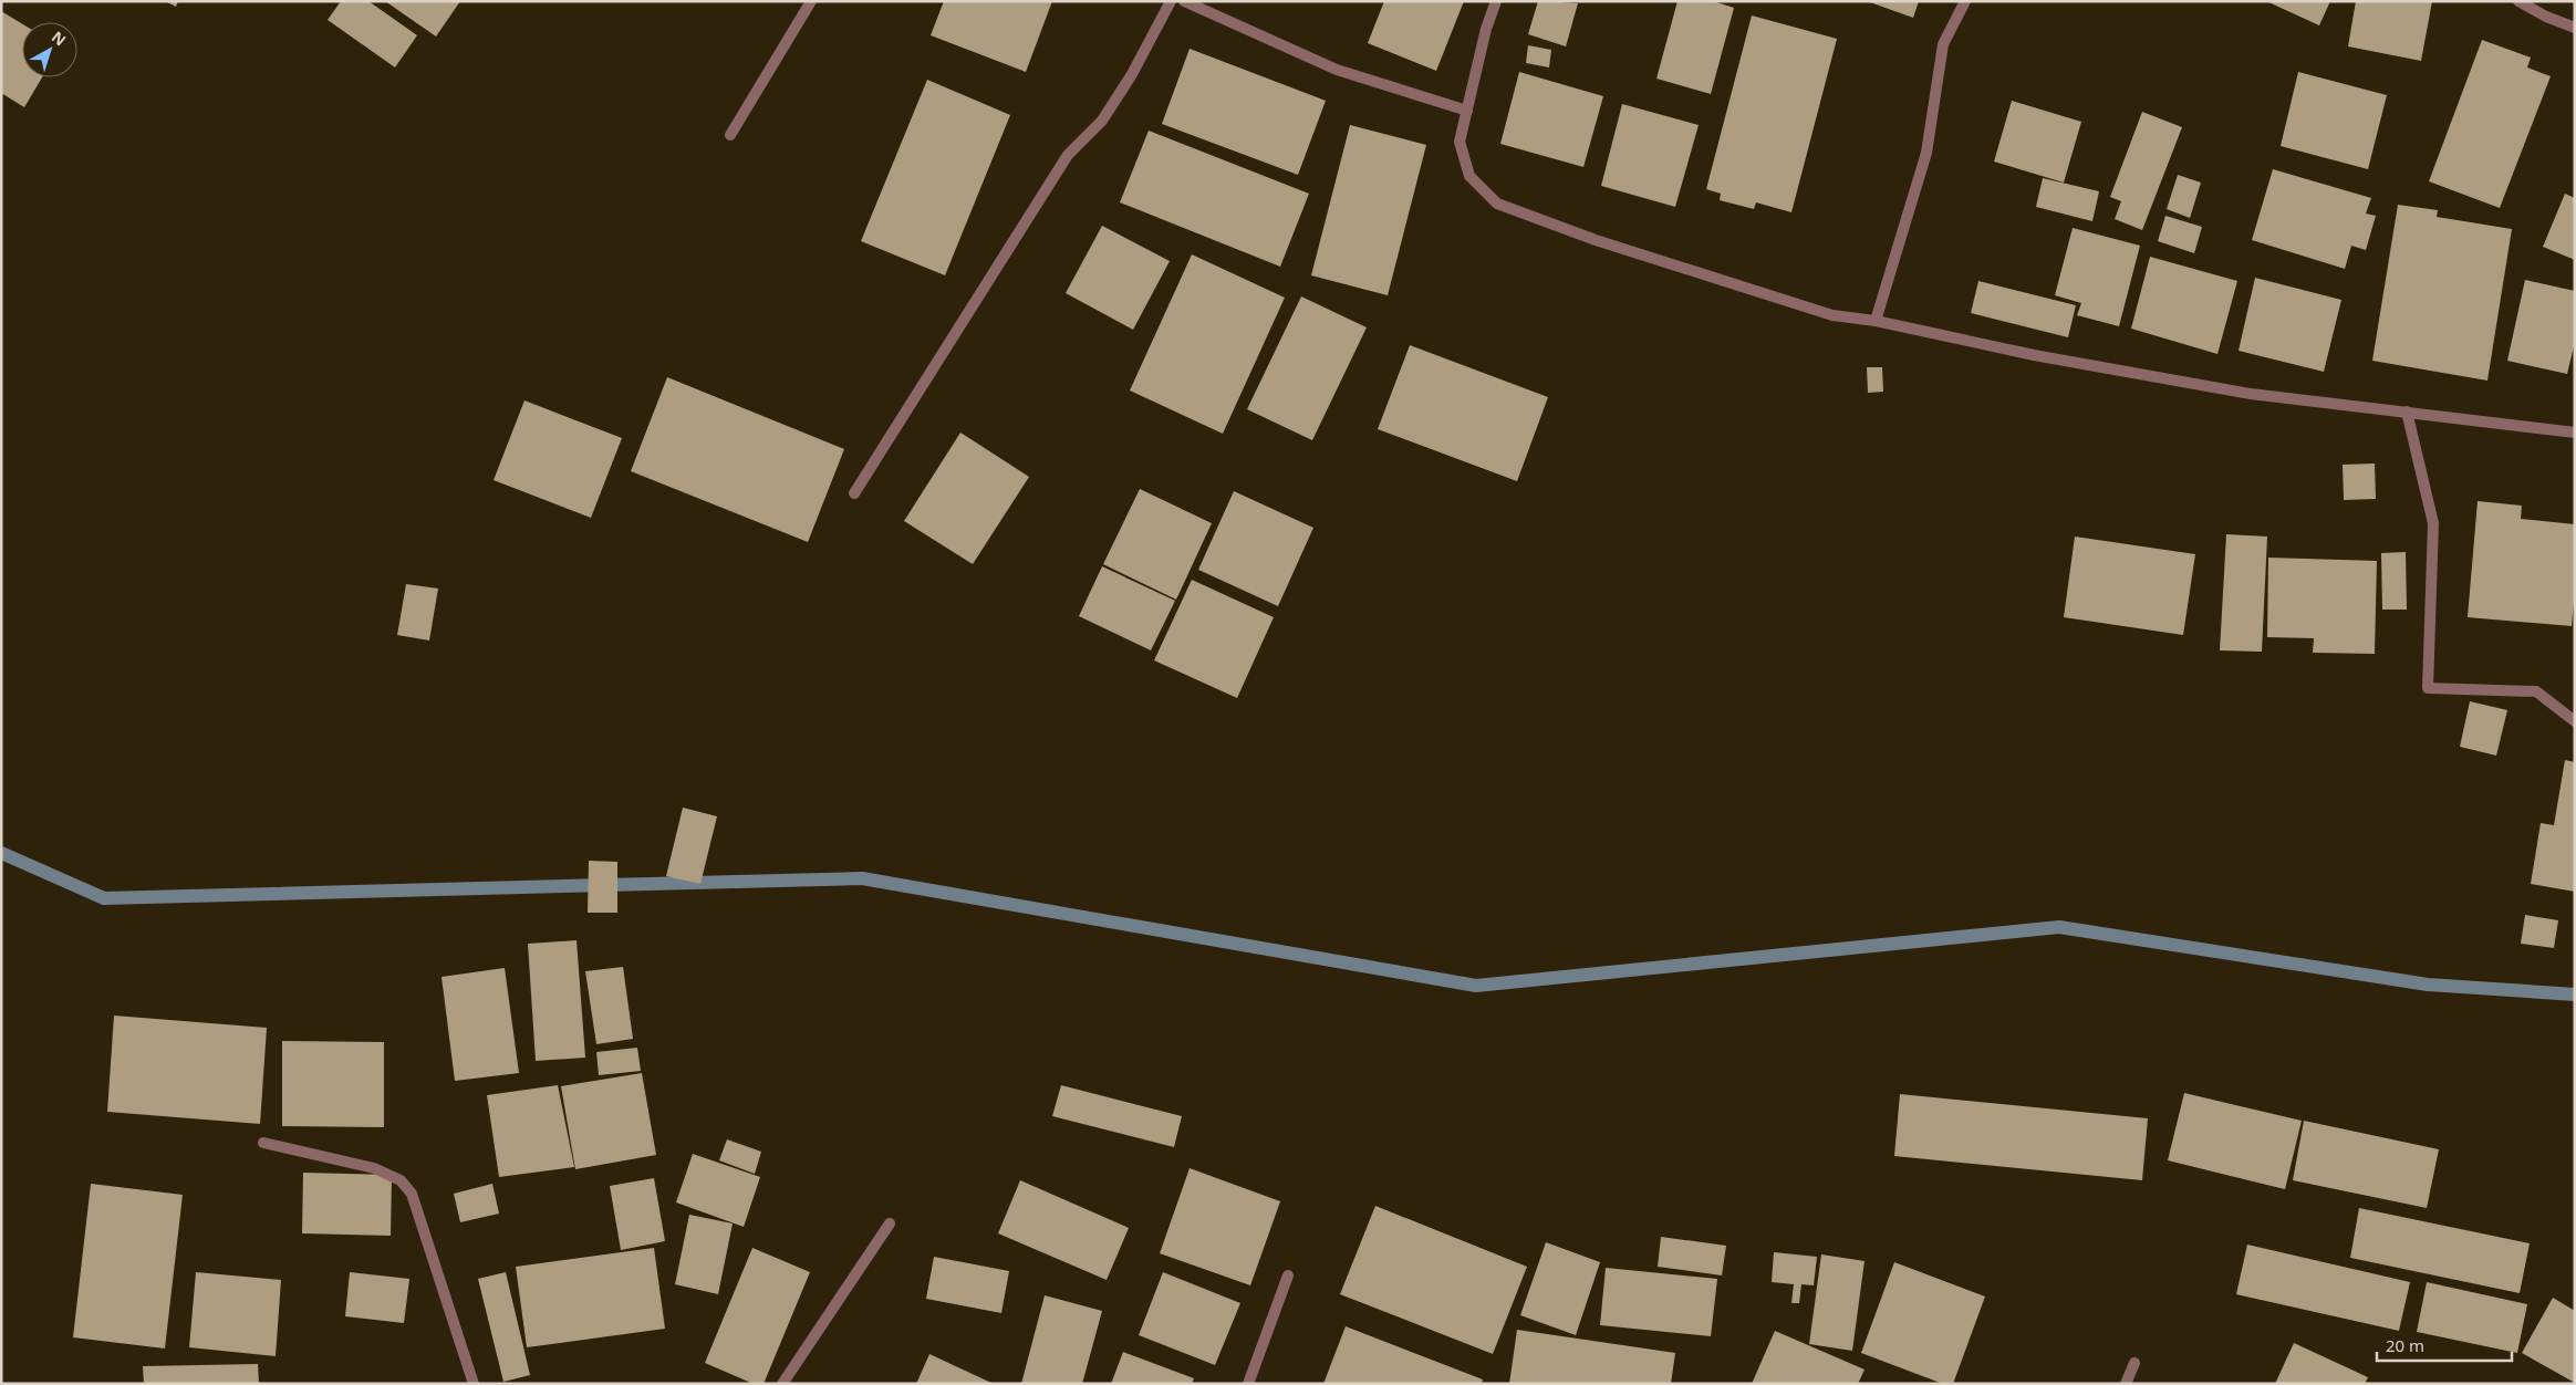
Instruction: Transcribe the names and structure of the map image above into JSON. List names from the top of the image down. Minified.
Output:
{"scale_bar":"20 m","north":"top right"}
